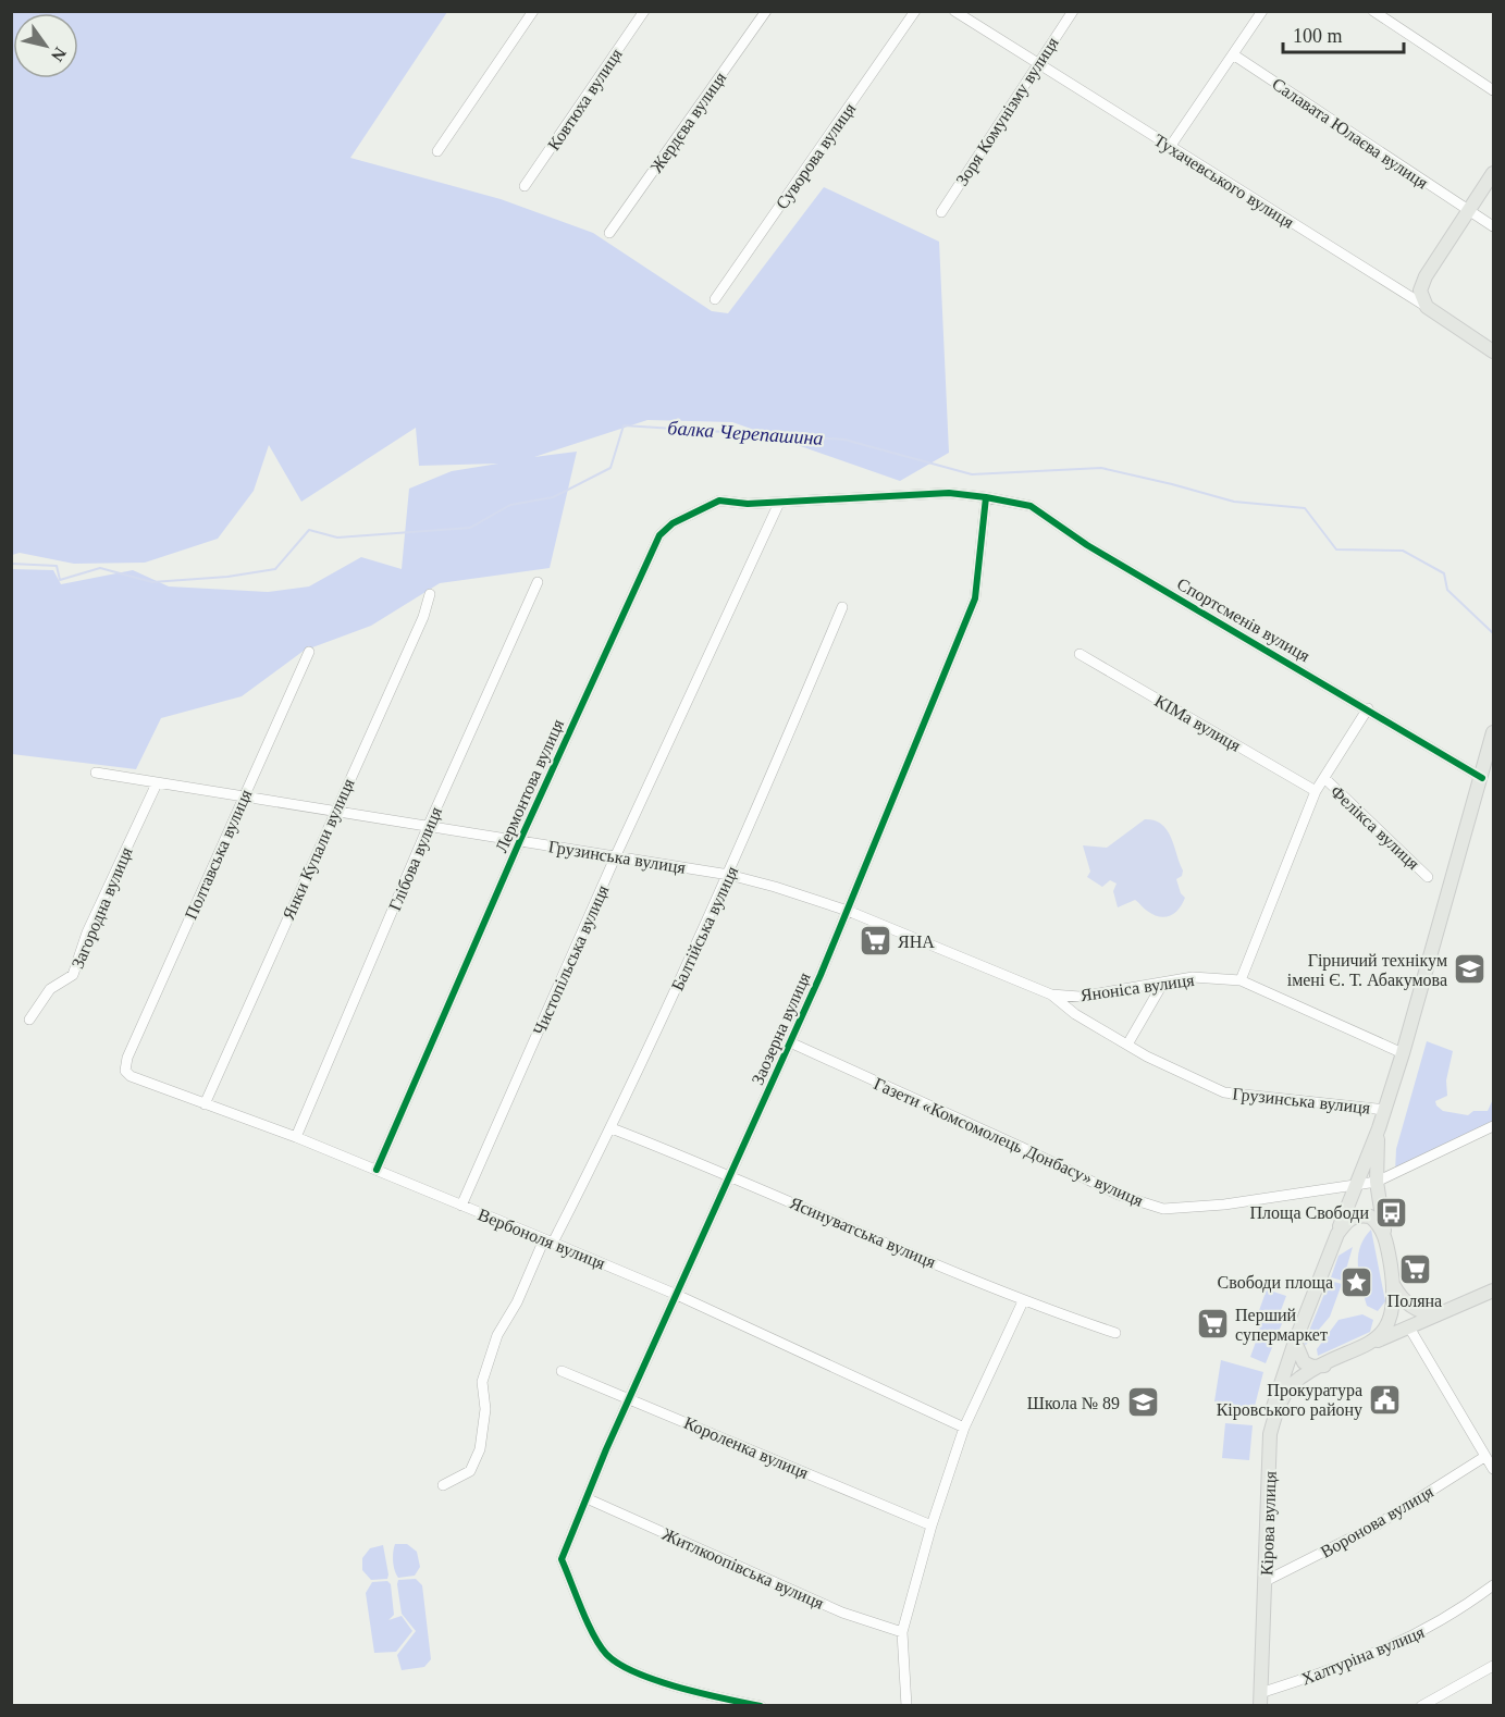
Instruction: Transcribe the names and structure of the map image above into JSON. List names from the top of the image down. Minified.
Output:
{"streets":{"main road":["Тухачевського вулиця","Кірова вулиця"],"street":["Ковтюха вулиця","Зоря Комунізму вулиця","Жердєва вулиця","Салавата Юлаєва вулиця","Суворова вулиця","Спортсменів вулиця","КІМа вулиця","Лермонтова вулиця","Фелікса вулиця","Янки Купали вулиця","Полтавська вулиця","Грузинська вулиця","Глібова вулиця","Загородна вулиця","Балтійська вулиця","Чистопільська вулиця","Яноніса вулиця","Заозерна вулиця","Газети «Комсомолець Донбасу» вулиця","Ясинуватська вулиця","Вербоноля вулиця","Короленка вулиця","Воронова вулиця","Житлкоопівська вулиця","Халтуріна вулиця"]},"crossings":[["Зоря Комунізму вулиця","Тухачевського вулиця"],["Спортсменів вулиця","Лермонтова вулиця"],["Спортсменів вулиця","Чистопільська вулиця"],["Спортсменів вулиця","Заозерна вулиця"],["Лермонтова вулиця","Грузинська вулиця"],["Лермонтова вулиця","Чистопільська вулиця"],["Лермонтова вулиця","Вербоноля вулиця"],["Янки Купали вулиця","Грузинська вулиця"],["Янки Купали вулиця","Вербоноля вулиця"],["Полтавська вулиця","Грузинська вулиця"],["Полтавська вулиця","Вербоноля вулиця"],["Грузинська вулиця","Глібова вулиця"],["Грузинська вулиця","Загородна вулиця"],["Грузинська вулиця","Балтійська вулиця"],["Грузинська вулиця","Чистопільська вулиця"],["Грузинська вулиця","Яноніса вулиця"],["Грузинська вулиця","Заозерна вулиця"],["Глібова вулиця","Вербоноля вулиця"],["Балтійська вулиця","Ясинуватська вулиця"],["Балтійська вулиця","Вербоноля вулиця"],["Чистопільська вулиця","Вербоноля вулиця"],["Заозерна вулиця","Газети «Комсомолець Донбасу» вулиця"],["Заозерна вулиця","Ясинуватська вулиця"],["Заозерна вулиця","Вербоноля вулиця"],["Заозерна вулиця","Короленка вулиця"],["Заозерна вулиця","Житлкоопівська вулиця"],["Газети «Комсомолець Донбасу» вулиця","Кірова вулиця"],["Воронова вулиця","Кірова вулиця"],["Кірова вулиця","Халтуріна вулиця"]],"water":["балка Черепашина"],"places":{"supermarket":["ЯНА","Поляна","Перший супермаркет"],"school or university":["Гірничий технікум імені Є. Т. Абакумова","Школа № 89"],"bus stop":["Площа Свободи"],"place":["Свободи площа"],"public building":["Прокуратура Кіровського району"]},"scale_bar":"100 m","north":"bottom right"}
